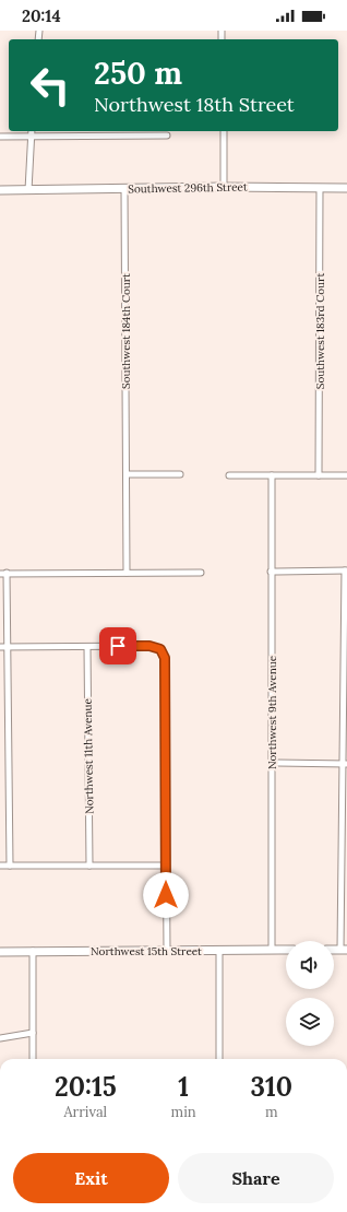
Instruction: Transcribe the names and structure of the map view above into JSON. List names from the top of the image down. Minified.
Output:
{"streets":{"street":["Southwest 296th Street","Southwest 184th Court","Southwest 183rd Court","Northwest 9th Avenue","Northwest 11th Avenue","Northwest 15th Street"]},"crossings":[["Southwest 296th Street","Southwest 184th Court"],["Southwest 296th Street","Southwest 183rd Court"],["Northwest 9th Avenue","Northwest 15th Street"]],"page":{"status":"20:14","turn":["250 m","Northwest 18th Street"],"eta":["20:15","Arrival","1","min","310","m"],"buttons":["Exit","Share"]}}
